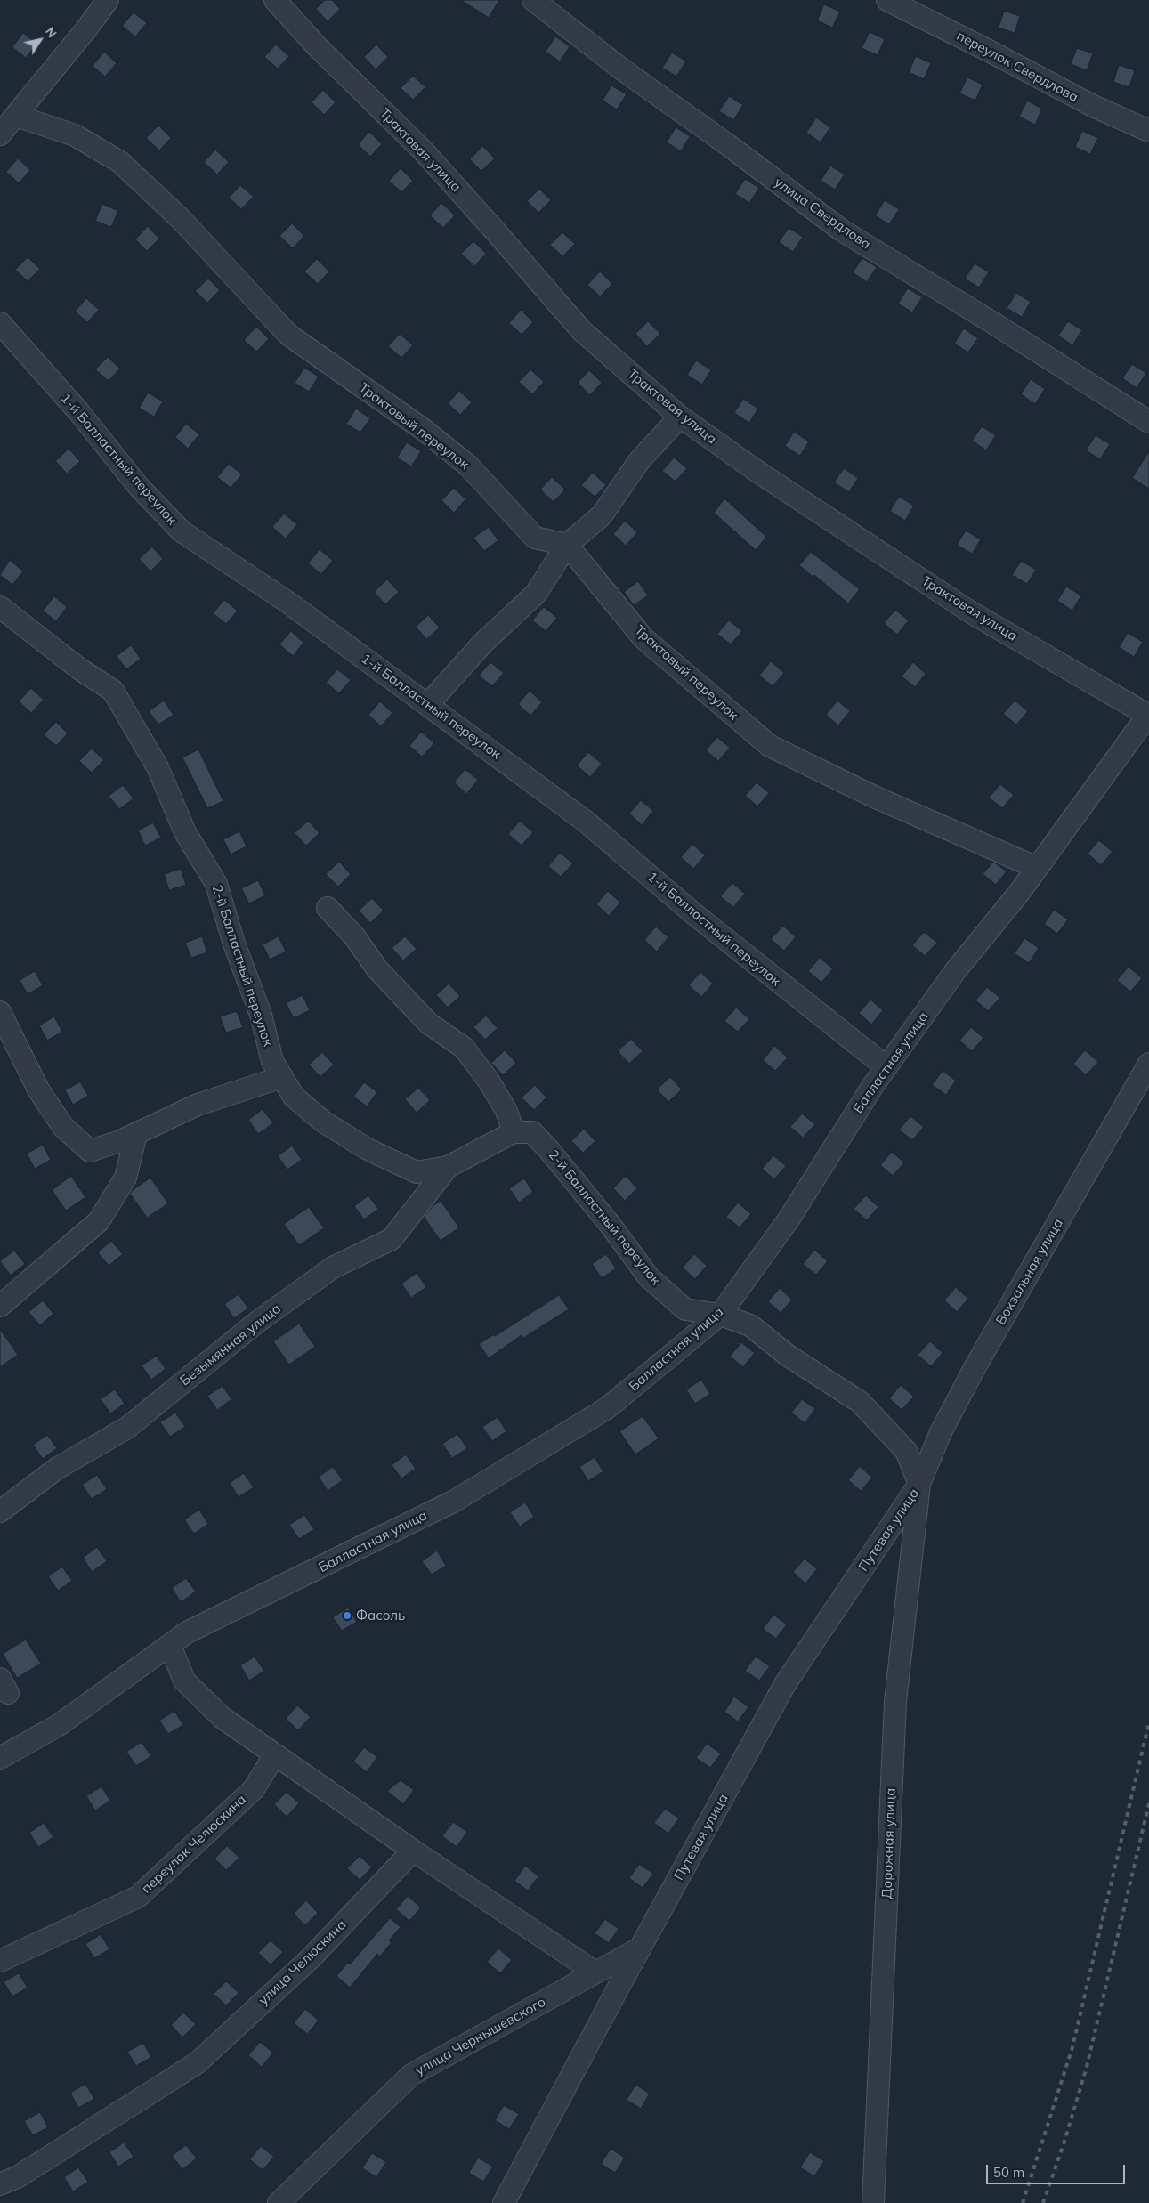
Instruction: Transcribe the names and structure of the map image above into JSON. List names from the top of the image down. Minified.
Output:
{"streets":{"street":["переулок Свердлова","Трактовая улица","улица Свердлова","Трактовый переулок","1-й Балластный переулок","2-й Балластный переулок","Балластная улица","Вокзальная улица","Безымянная улица","Путевая улица","Дорожная улица","переулок Челюскина","улица Челюскина","улица Чернышевского"]},"crossings":[["Трактовая улица","Балластная улица"],["Трактовый переулок","Балластная улица"],["1-й Балластный переулок","Балластная улица"],["2-й Балластный переулок","Балластная улица"],["2-й Балластный переулок","Безымянная улица"],["Вокзальная улица","Путевая улица"],["Вокзальная улица","Дорожная улица"],["Путевая улица","Дорожная улица"],["Путевая улица","улица Чернышевского"]],"places":["Фасоль"],"scale_bar":"50 m","north":"top right"}
